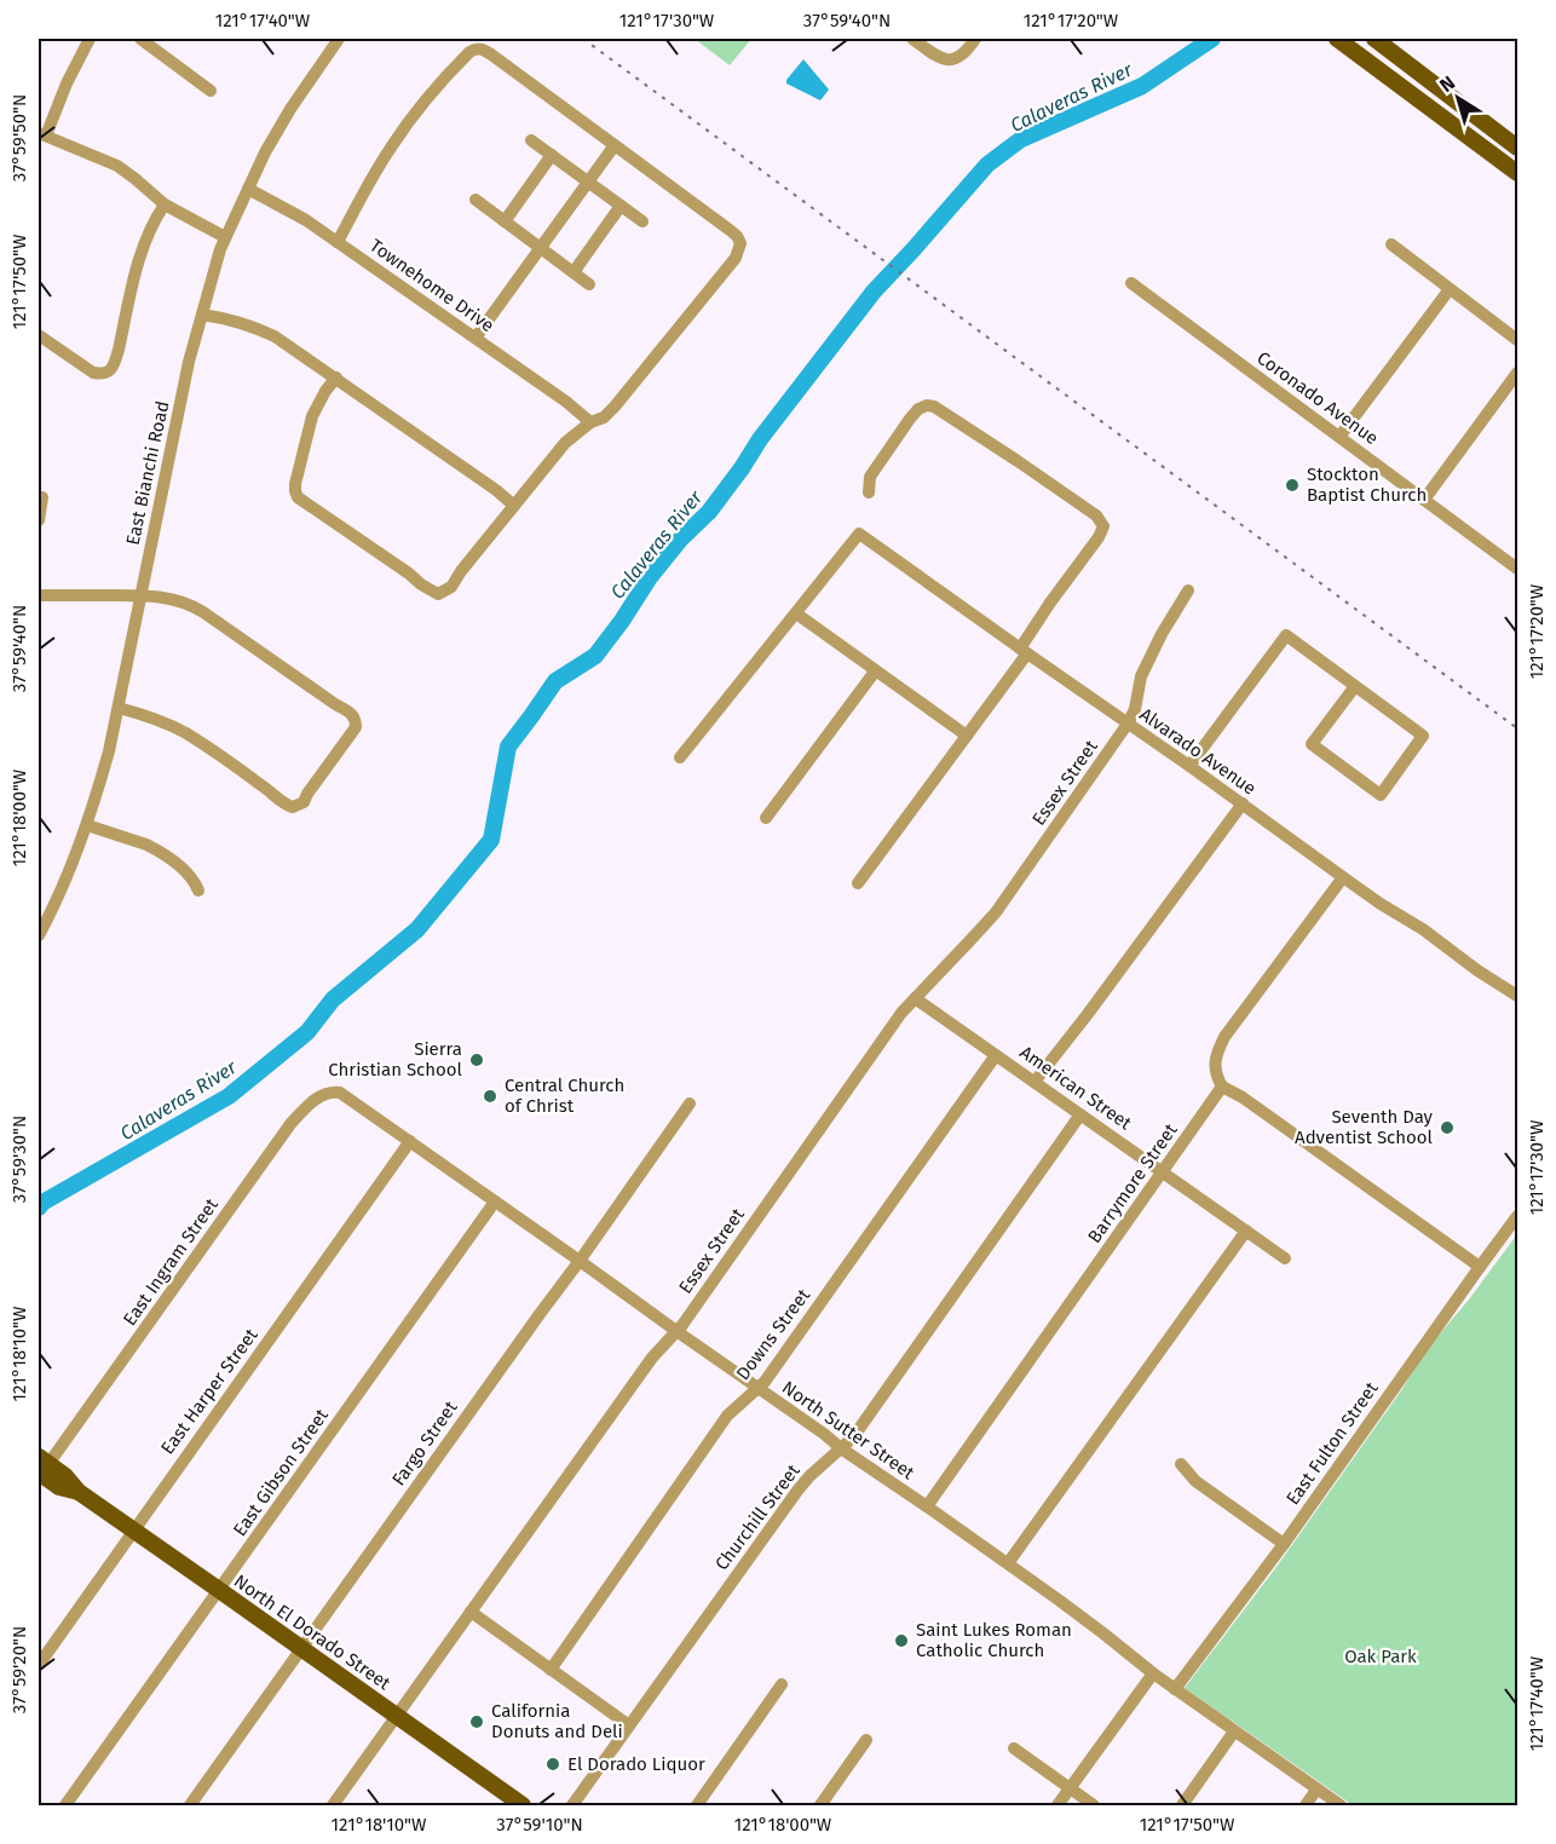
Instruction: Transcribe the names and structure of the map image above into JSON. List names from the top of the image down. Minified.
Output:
{"streets":{"main road":["North El Dorado Street"],"street":["Townehome Drive","Coronado Avenue","East Bianchi Road","Alvarado Avenue","Essex Street","American Street","Barrymore Street","East Ingram Street","Downs Street","East Harper Street","North Sutter Street","Fargo Street","East Fulton Street","East Gibson Street","Churchill Street"]},"crossings":[["Townehome Drive","East Bianchi Road"],["Alvarado Avenue","Essex Street"],["Essex Street","American Street"],["Essex Street","North Sutter Street"],["Essex Street","North El Dorado Street"],["American Street","Barrymore Street"],["American Street","Downs Street"],["American Street","Churchill Street"],["Barrymore Street","North Sutter Street"],["East Ingram Street","North Sutter Street"],["East Ingram Street","North El Dorado Street"],["Downs Street","North Sutter Street"],["East Harper Street","North Sutter Street"],["East Harper Street","North El Dorado Street"],["North Sutter Street","Fargo Street"],["North Sutter Street","East Fulton Street"],["North Sutter Street","East Gibson Street"],["North Sutter Street","Churchill Street"],["Fargo Street","North El Dorado Street"],["East Gibson Street","North El Dorado Street"]],"water":["Calaveras River"],"parks":["Oak Park"],"places":["Stockton Baptist Church","Sierra Christian School","Central Church of Christ","Seventh Day Adventist School","Saint Lukes Roman Catholic Church","California Donuts and Deli","El Dorado Liquor"],"north":"top left","coordinates":["121°17'40\"W","121°17'30\"W","37°59'40\"N","121°17'20\"W","37°59'50\"N","121°17'50\"W","121°18'00\"W","37°59'30\"N","121°18'10\"W","37°59'20\"N","37°59'10\"N"]}
